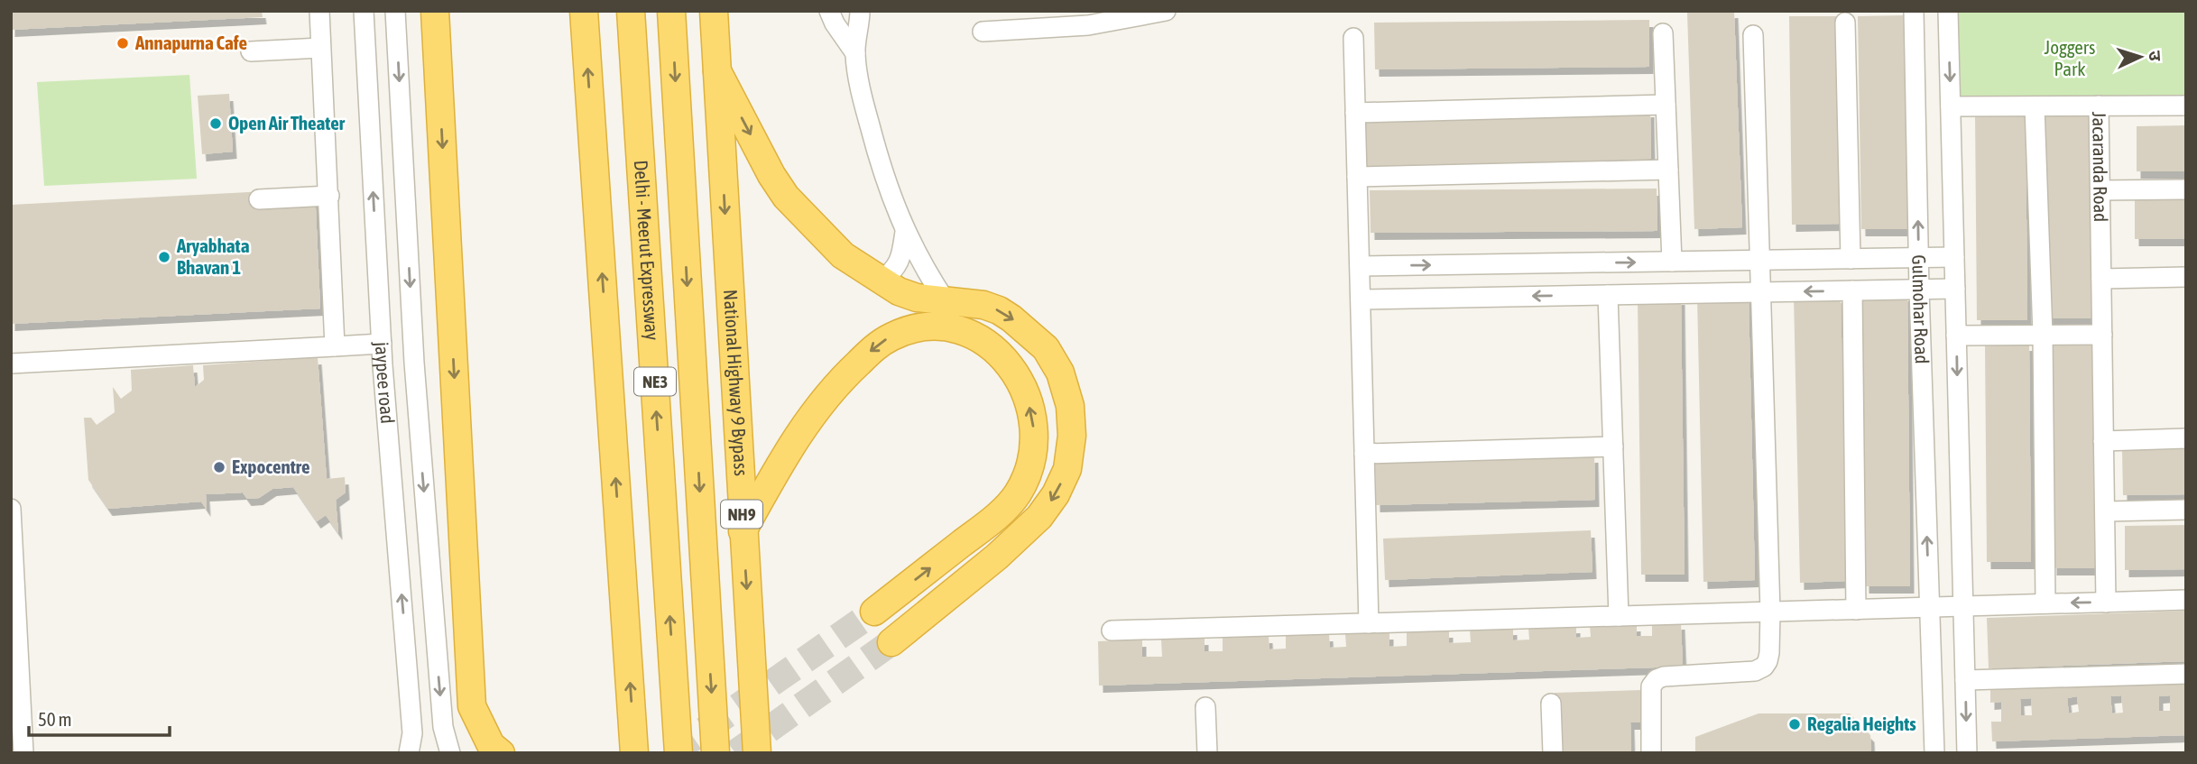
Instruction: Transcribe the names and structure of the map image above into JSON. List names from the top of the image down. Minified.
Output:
{"streets":{"highway":["Delhi - Meerut Expressway","NE3","National Highway 9 Bypass","NH9"],"street":["Jacaranda Road","Gulmohar Road","jaypee road"]},"parks":["Joggers Park"],"places":["Annapurna Cafe","Open Air Theater","Aryabhata Bhavan 1","Expocentre","Regalia Heights"],"scale_bar":"50 m","north":"right"}
